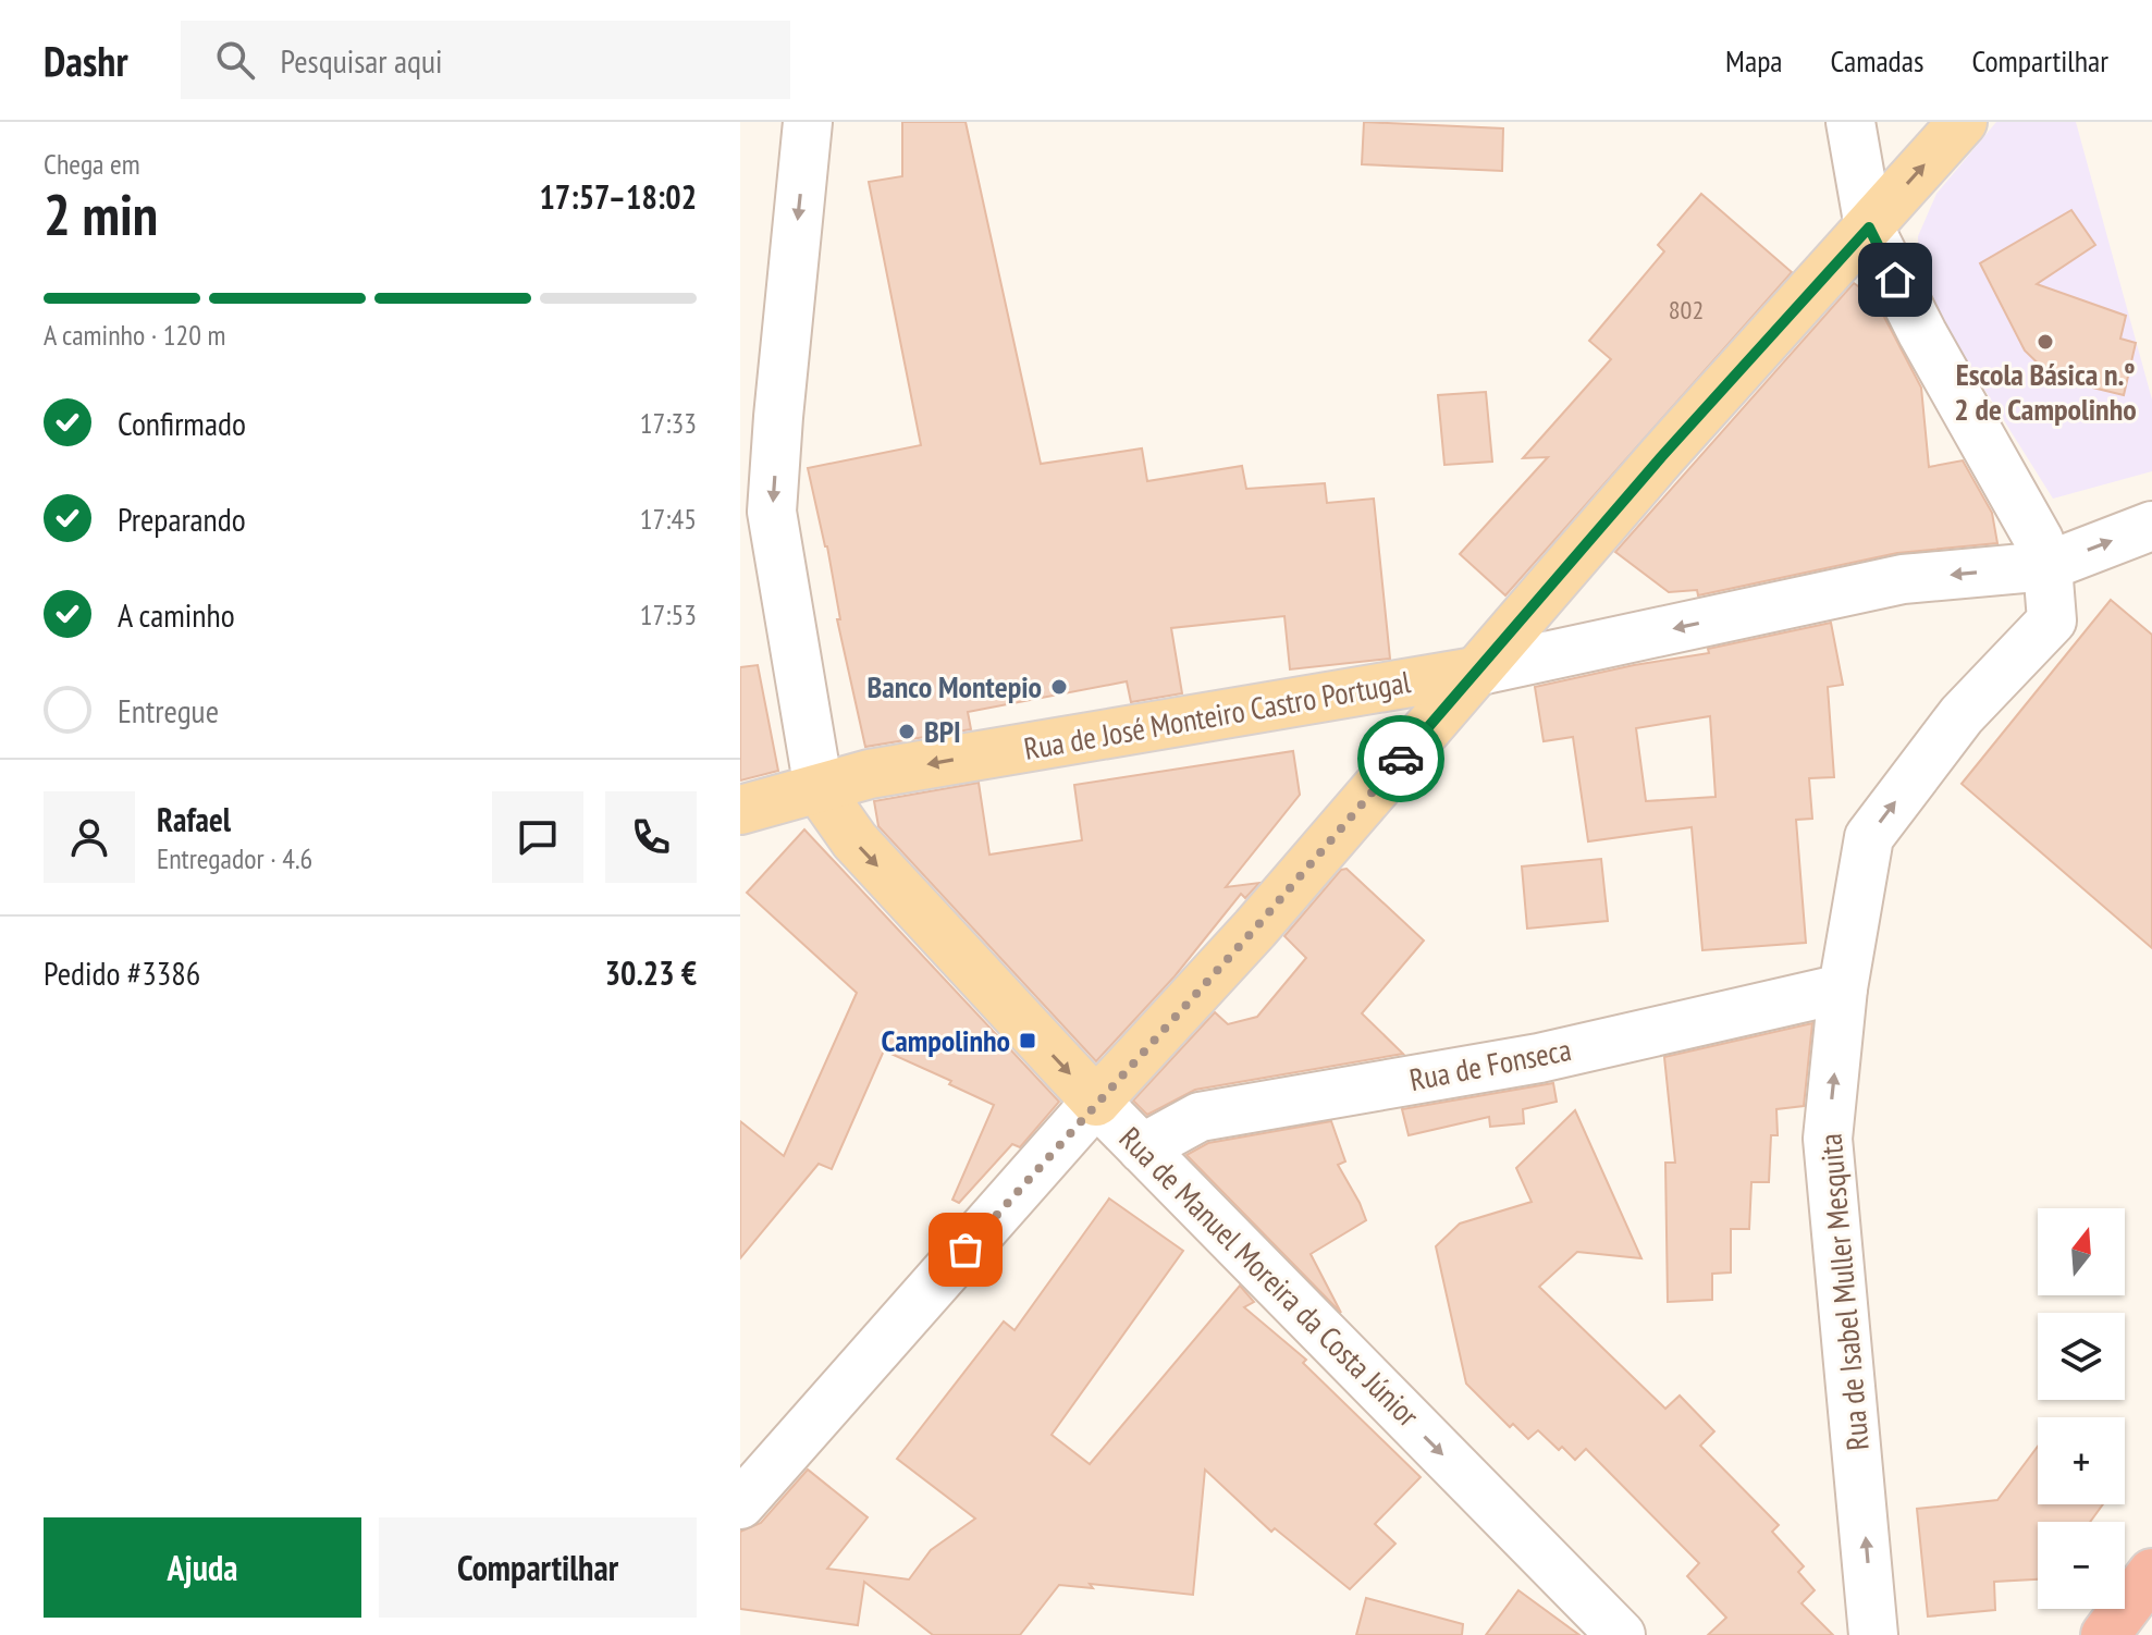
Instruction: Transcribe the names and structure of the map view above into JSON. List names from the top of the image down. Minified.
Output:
{"streets":{"main road":["Rua de José Monteiro Castro Portugal","Rua de Manuel Moreira da Costa Júnior"],"street":["Rua de Fonseca","Rua de Isabel Muller Mesquita"]},"crossings":[["Rua de José Monteiro Castro Portugal","Rua de Manuel Moreira da Costa Júnior"],["Rua de José Monteiro Castro Portugal","Rua de Isabel Muller Mesquita"],["Rua de Fonseca","Rua de Manuel Moreira da Costa Júnior"],["Rua de Fonseca","Rua de Isabel Muller Mesquita"]],"one_way":["Rua de José Monteiro Castro Portugal","Rua de Manuel Moreira da Costa Júnior","Rua de Isabel Muller Mesquita"],"places":{"other":["Escola Básica n.º 2 de Campolinho","Banco Montepio","BPI"],"transit":["Campolinho"]},"house_numbers":["802"],"north":"top","page":{"header":"Dashr","search":"Pesquisar aqui","nav":["Mapa","Camadas","Compartilhar"],"heading":["2 min","Chega em","17:57–18:02"],"panel":["Rafael","Entregador · 4.6","Pedido #3386","30.23 €"],"bar":"A caminho · 120 m","list":[["Confirmado","17:33"],["Preparando","17:45"],["A caminho","17:53"],"Entregue"],"map_buttons":["+","−"],"buttons":["Ajuda","Compartilhar"]}}
